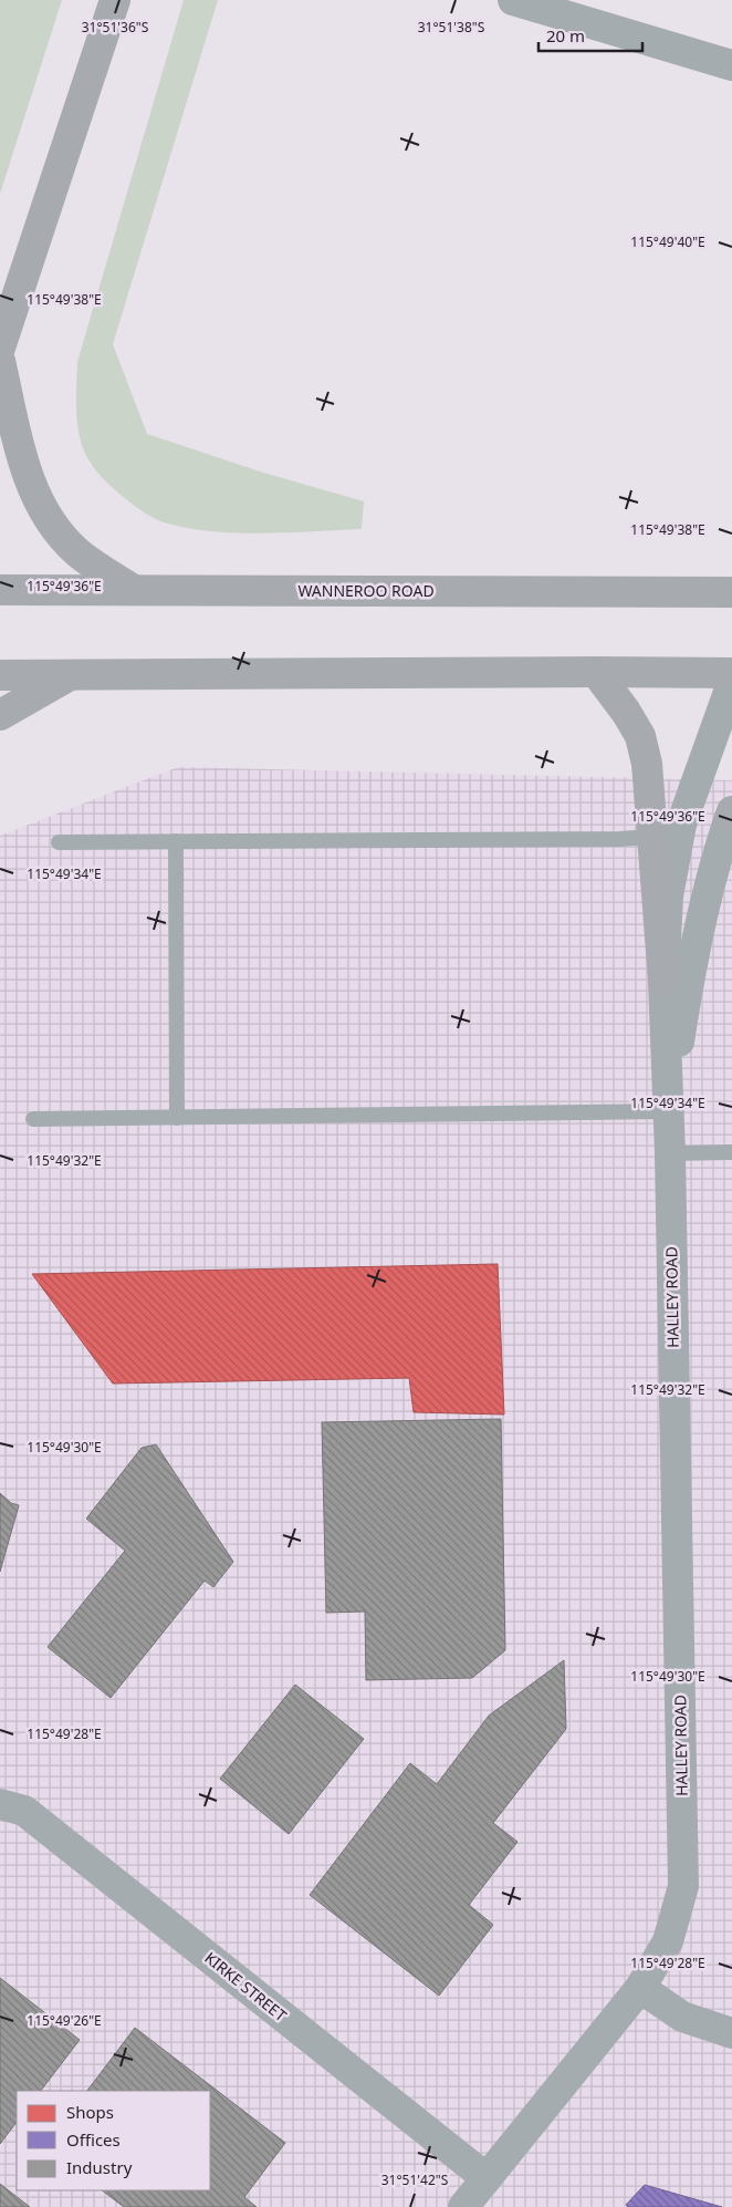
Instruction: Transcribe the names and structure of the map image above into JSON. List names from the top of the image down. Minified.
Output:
{"streets":{"highway":["WANNEROO ROAD"],"street":["HALLEY ROAD","KIRKE STREET"]},"crossings":[["HALLEY ROAD","KIRKE STREET"]],"legend":["Shops","Offices","Industry"],"scale_bar":"20 m","coordinates":["31°51'36\"S","31°51'38\"S","115°49'40\"E","115°49'38\"E","115°49'36\"E","115°49'34\"E","115°49'32\"E","115°49'30\"E","115°49'28\"E","115°49'26\"E","31°51'42\"S"]}
